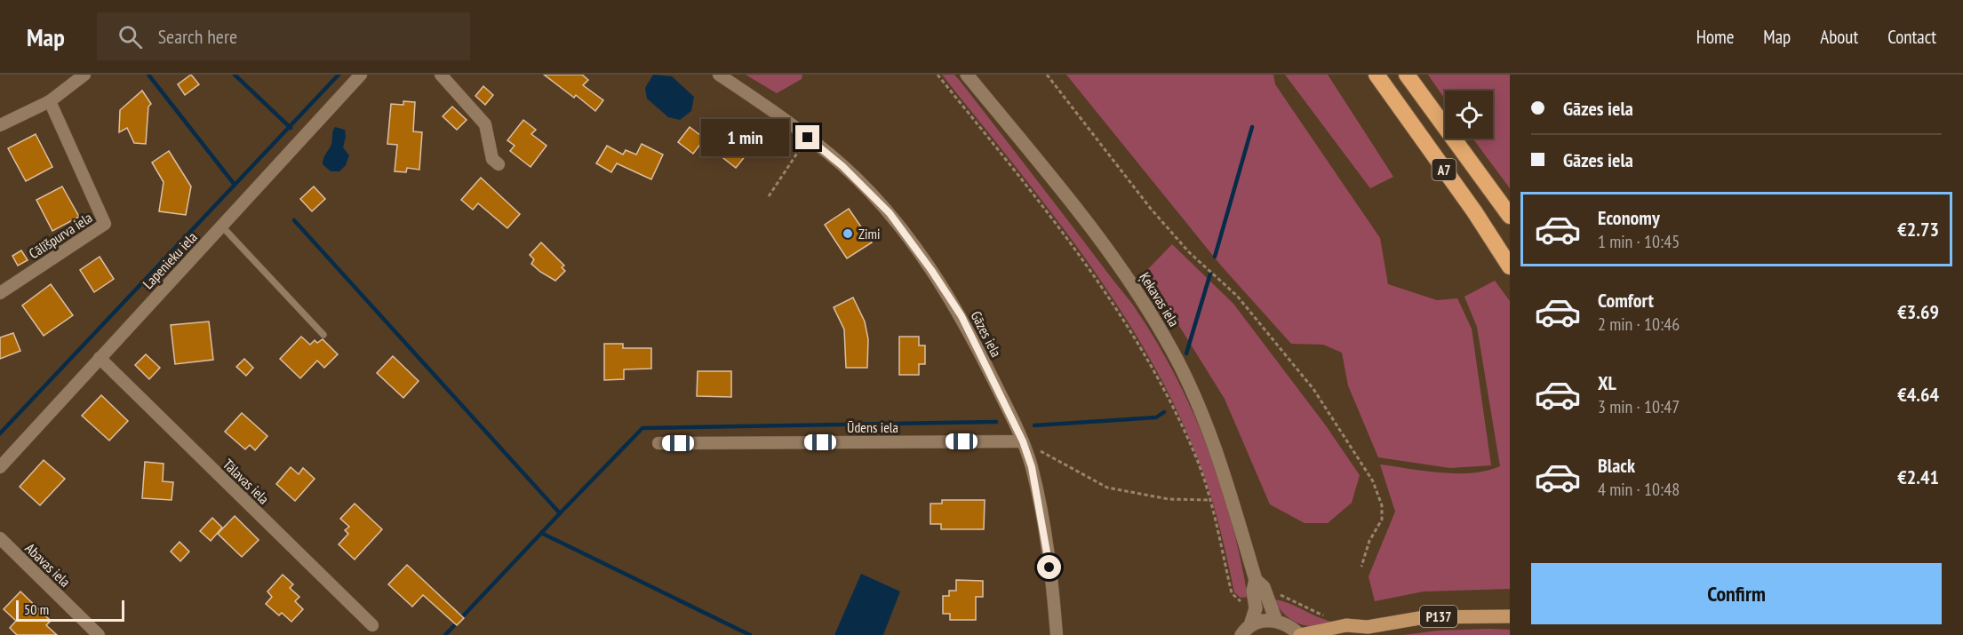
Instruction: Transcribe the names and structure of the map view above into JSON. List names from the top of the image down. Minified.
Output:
{"streets":{"highway":["A7"],"main road":["Ķekavas iela","P137"],"street":["Cālīšpurva iela","Lapenieku iela","Gāzes iela","Ūdens iela","Tālavas iela","Abavas iela"]},"crossings":[["Lapenieku iela","Tālavas iela"],["Gāzes iela","Ūdens iela"]],"places":["Zimi"],"scale_bar":"50 m","page":{"header":"Map","search":"Search here","nav":["Home","Map","About","Contact"],"banner":["Gāzes iela","Gāzes iela"],"bubble":"1 min","list":[{"name":"Economy","note":"1 min · 10:45","value":"€2.73"},{"name":"Comfort","note":"2 min · 10:46","value":"€3.69"},{"name":"XL","note":"3 min · 10:47","value":"€4.64"},{"name":"Black","note":"4 min · 10:48","value":"€2.41"}],"buttons":"Confirm","scale":"50 m"}}
